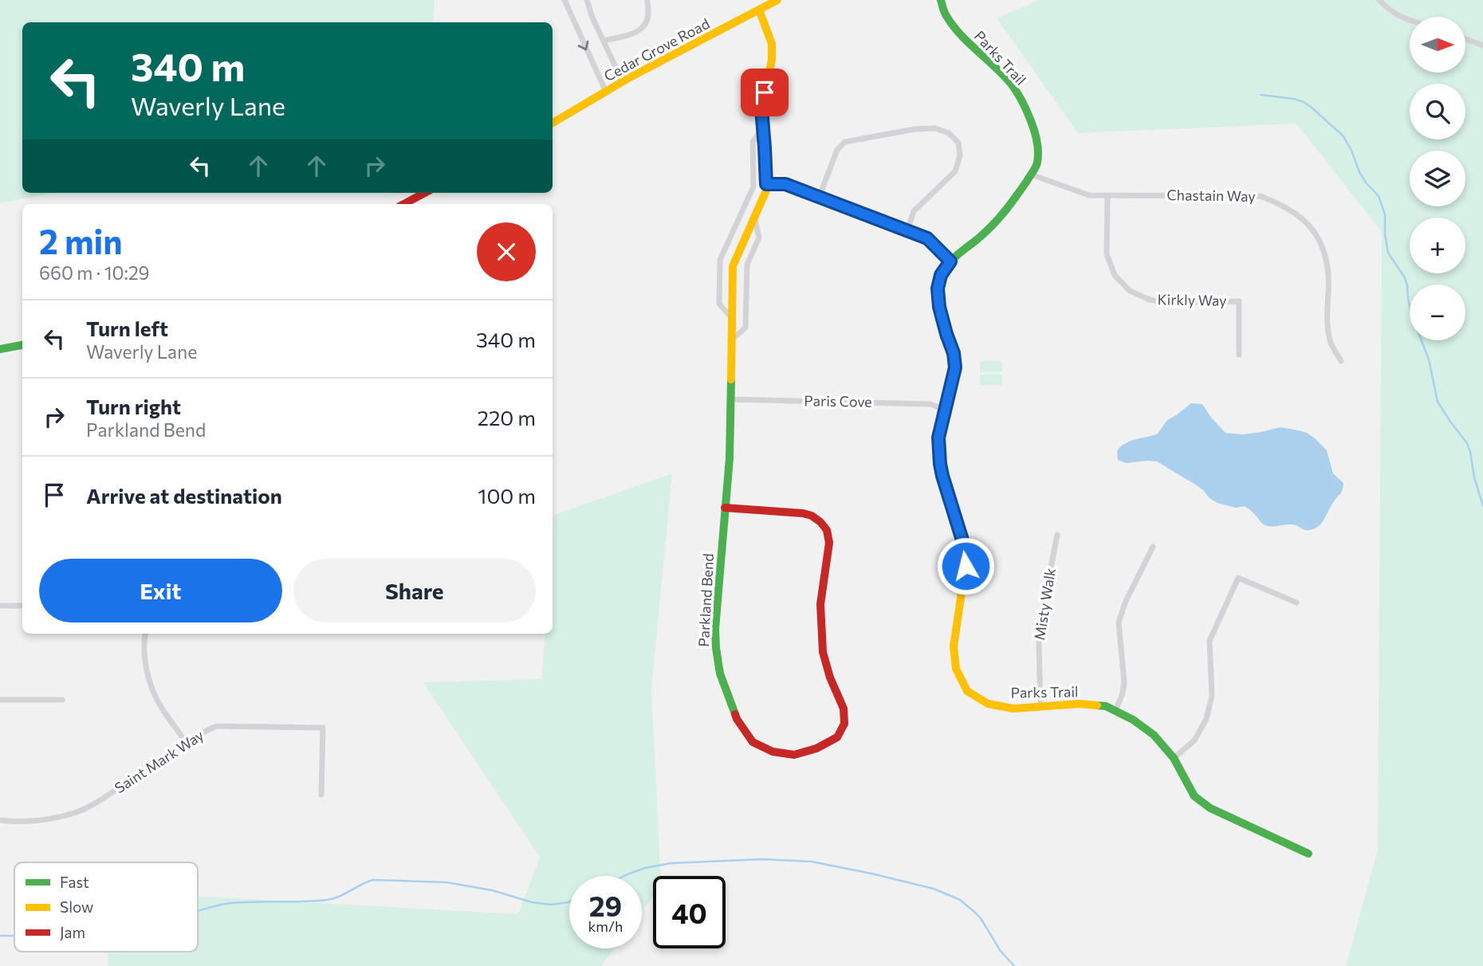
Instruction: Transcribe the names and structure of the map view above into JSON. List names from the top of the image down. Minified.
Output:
{"streets":{"street":["Cedar Grove Road","Parks Trail","Chastain Way","Kirkly Way","Paris Cove","Parkland Bend","Misty Walk","Saint Mark Way"]},"crossings":[["Cedar Grove Road","Parkland Bend"],["Parks Trail","Chastain Way"],["Parks Trail","Paris Cove"],["Parks Trail","Misty Walk"],["Chastain Way","Kirkly Way"],["Paris Cove","Parkland Bend"]],"legend":["Fast","Slow","Jam"],"north":"right","page":{"map_buttons":["+","−"],"turn":["340 m","Waverly Lane"],"heading":["2 min","660 m · 10:29"],"list":[{"name":"Turn left","note":"Waverly Lane","value":"340 m"},{"name":"Turn right","note":"Parkland Bend","value":"220 m"},{"name":"Arrive at destination","value":"100 m"}],"buttons":["Exit","Share"],"speed":"29 km/h","limit":"40"}}
